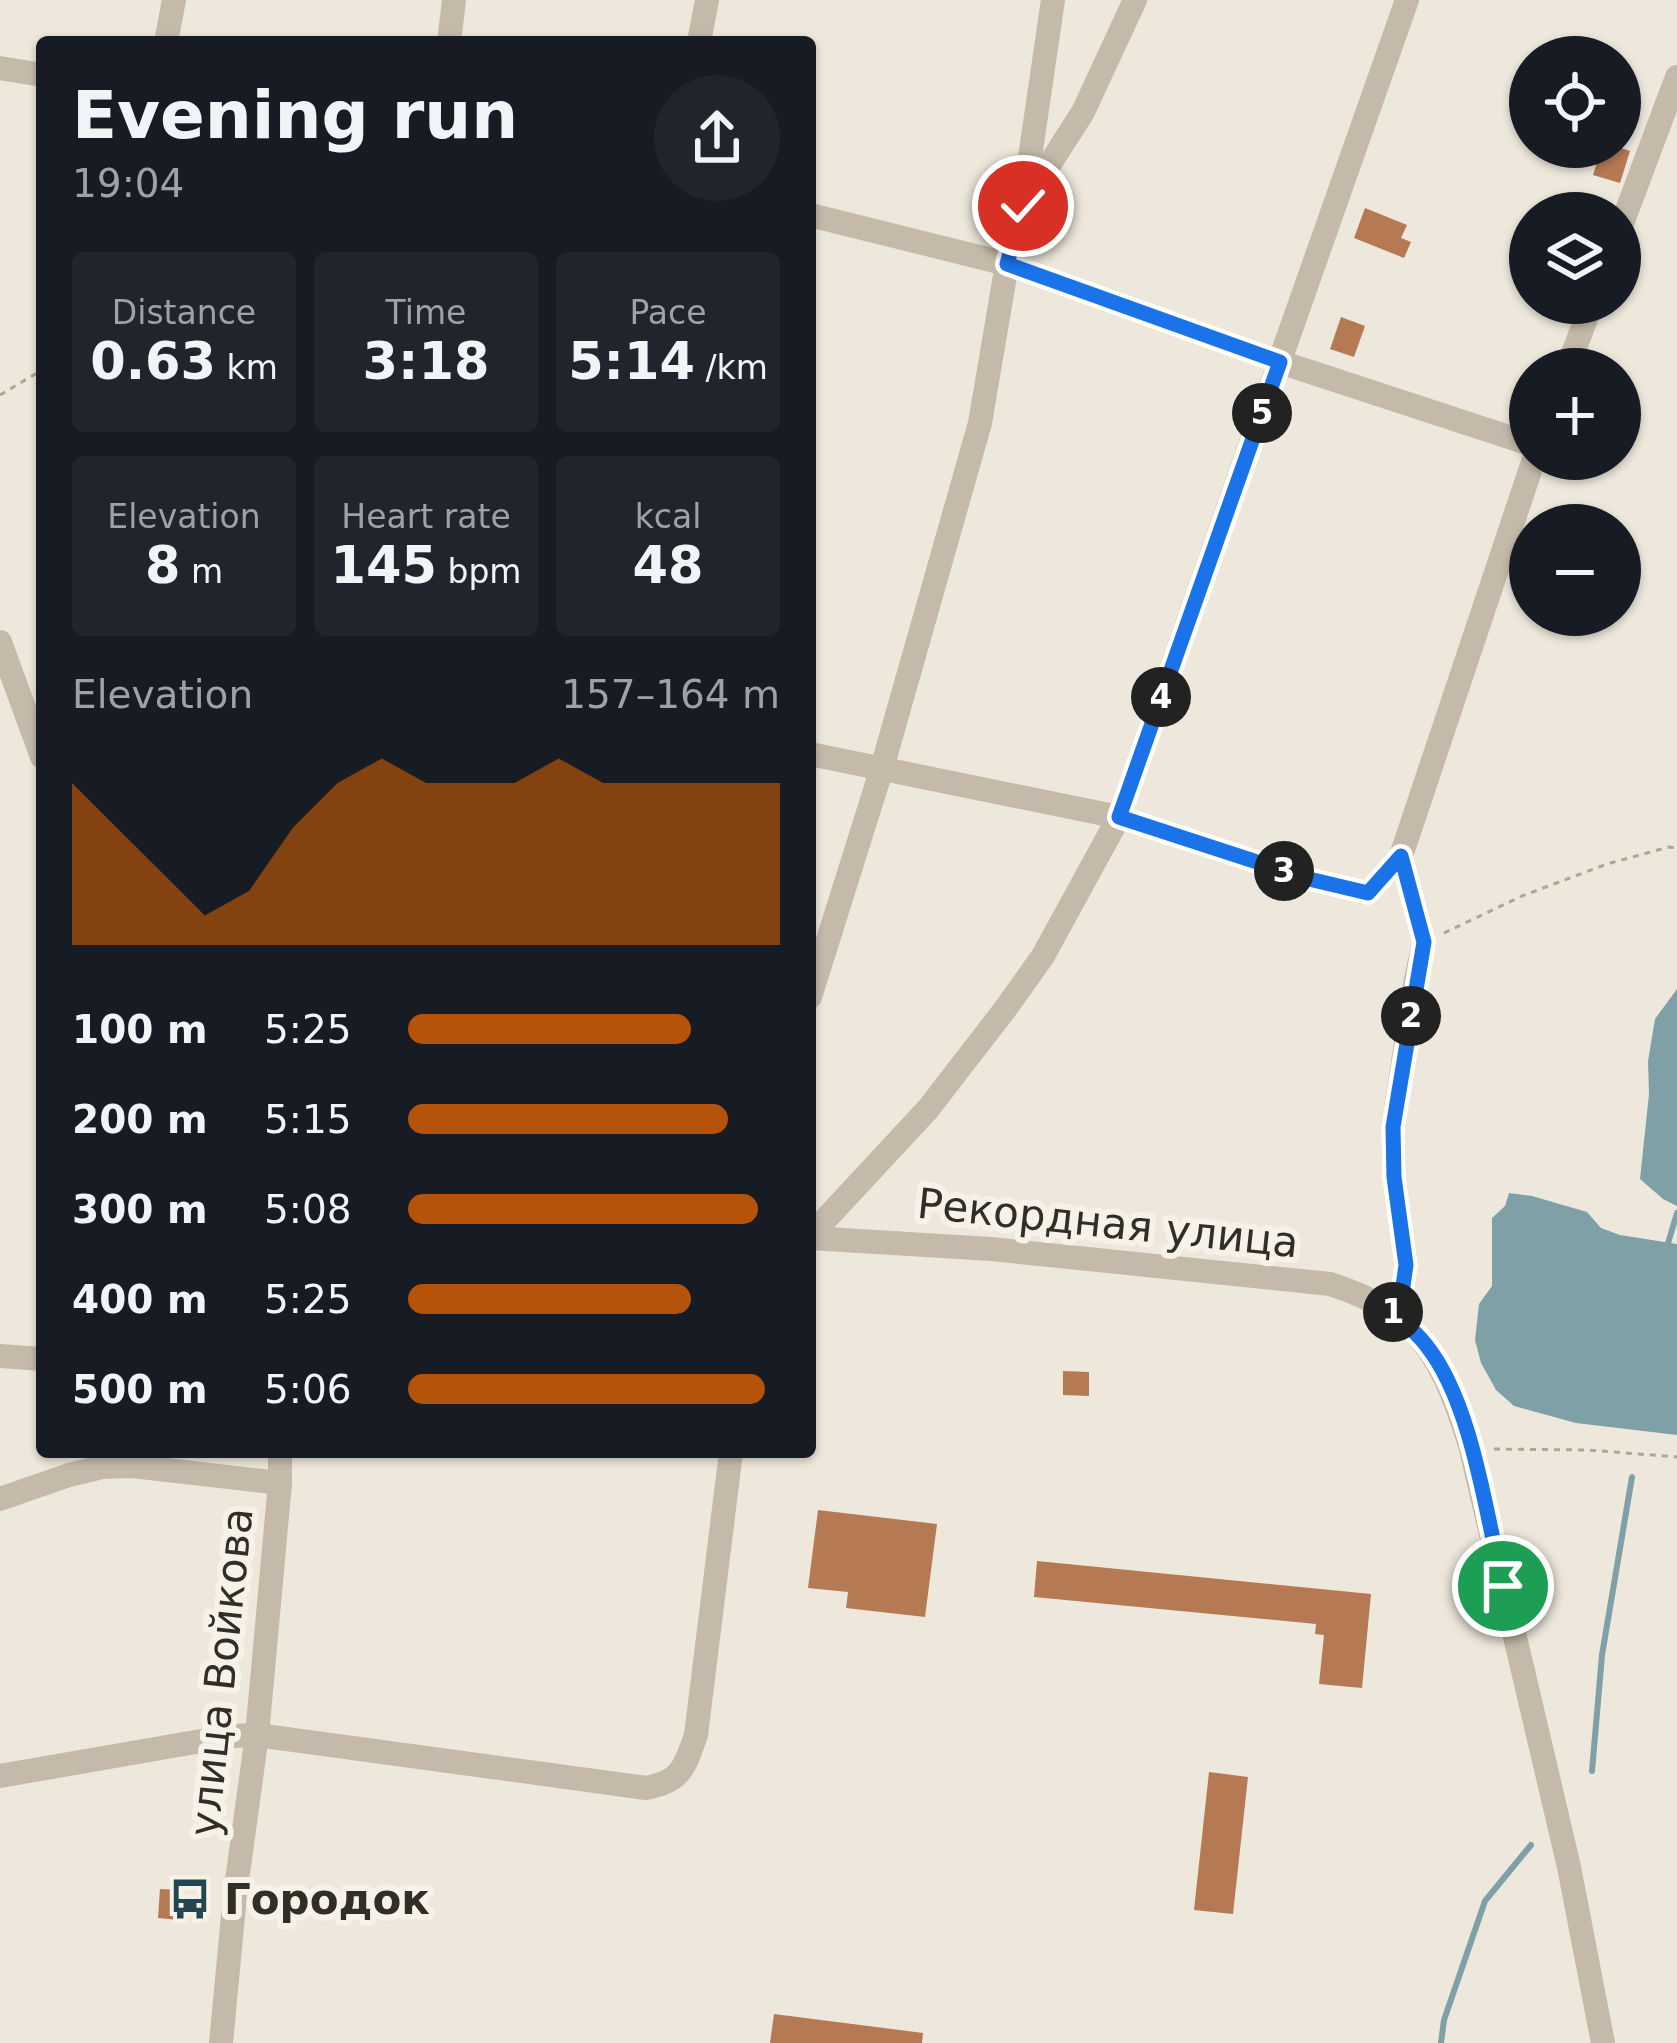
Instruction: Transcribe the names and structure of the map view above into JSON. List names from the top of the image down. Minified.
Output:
{"streets":{"street":["Рекордная улица","улица Войкова"]},"places":{"bus stop":["Городок"]},"page":{"map_buttons":["+","−"],"heading":["Evening run","19:04"],"stats":[["Distance","0.63 km"],["Time","3:18"],["Pace","5:14 /km"],["Elevation","8 m"],["Heart rate","145 bpm"],["kcal","48"]],"pins":["5","4","3","2","1"],"chart":["Elevation","157–164 m"],"list":[{"name":"100 m","note":"5:25"},{"name":"200 m","note":"5:15"},{"name":"300 m","note":"5:08"},{"name":"400 m","note":"5:25"},{"name":"500 m","note":"5:06"}]}}
